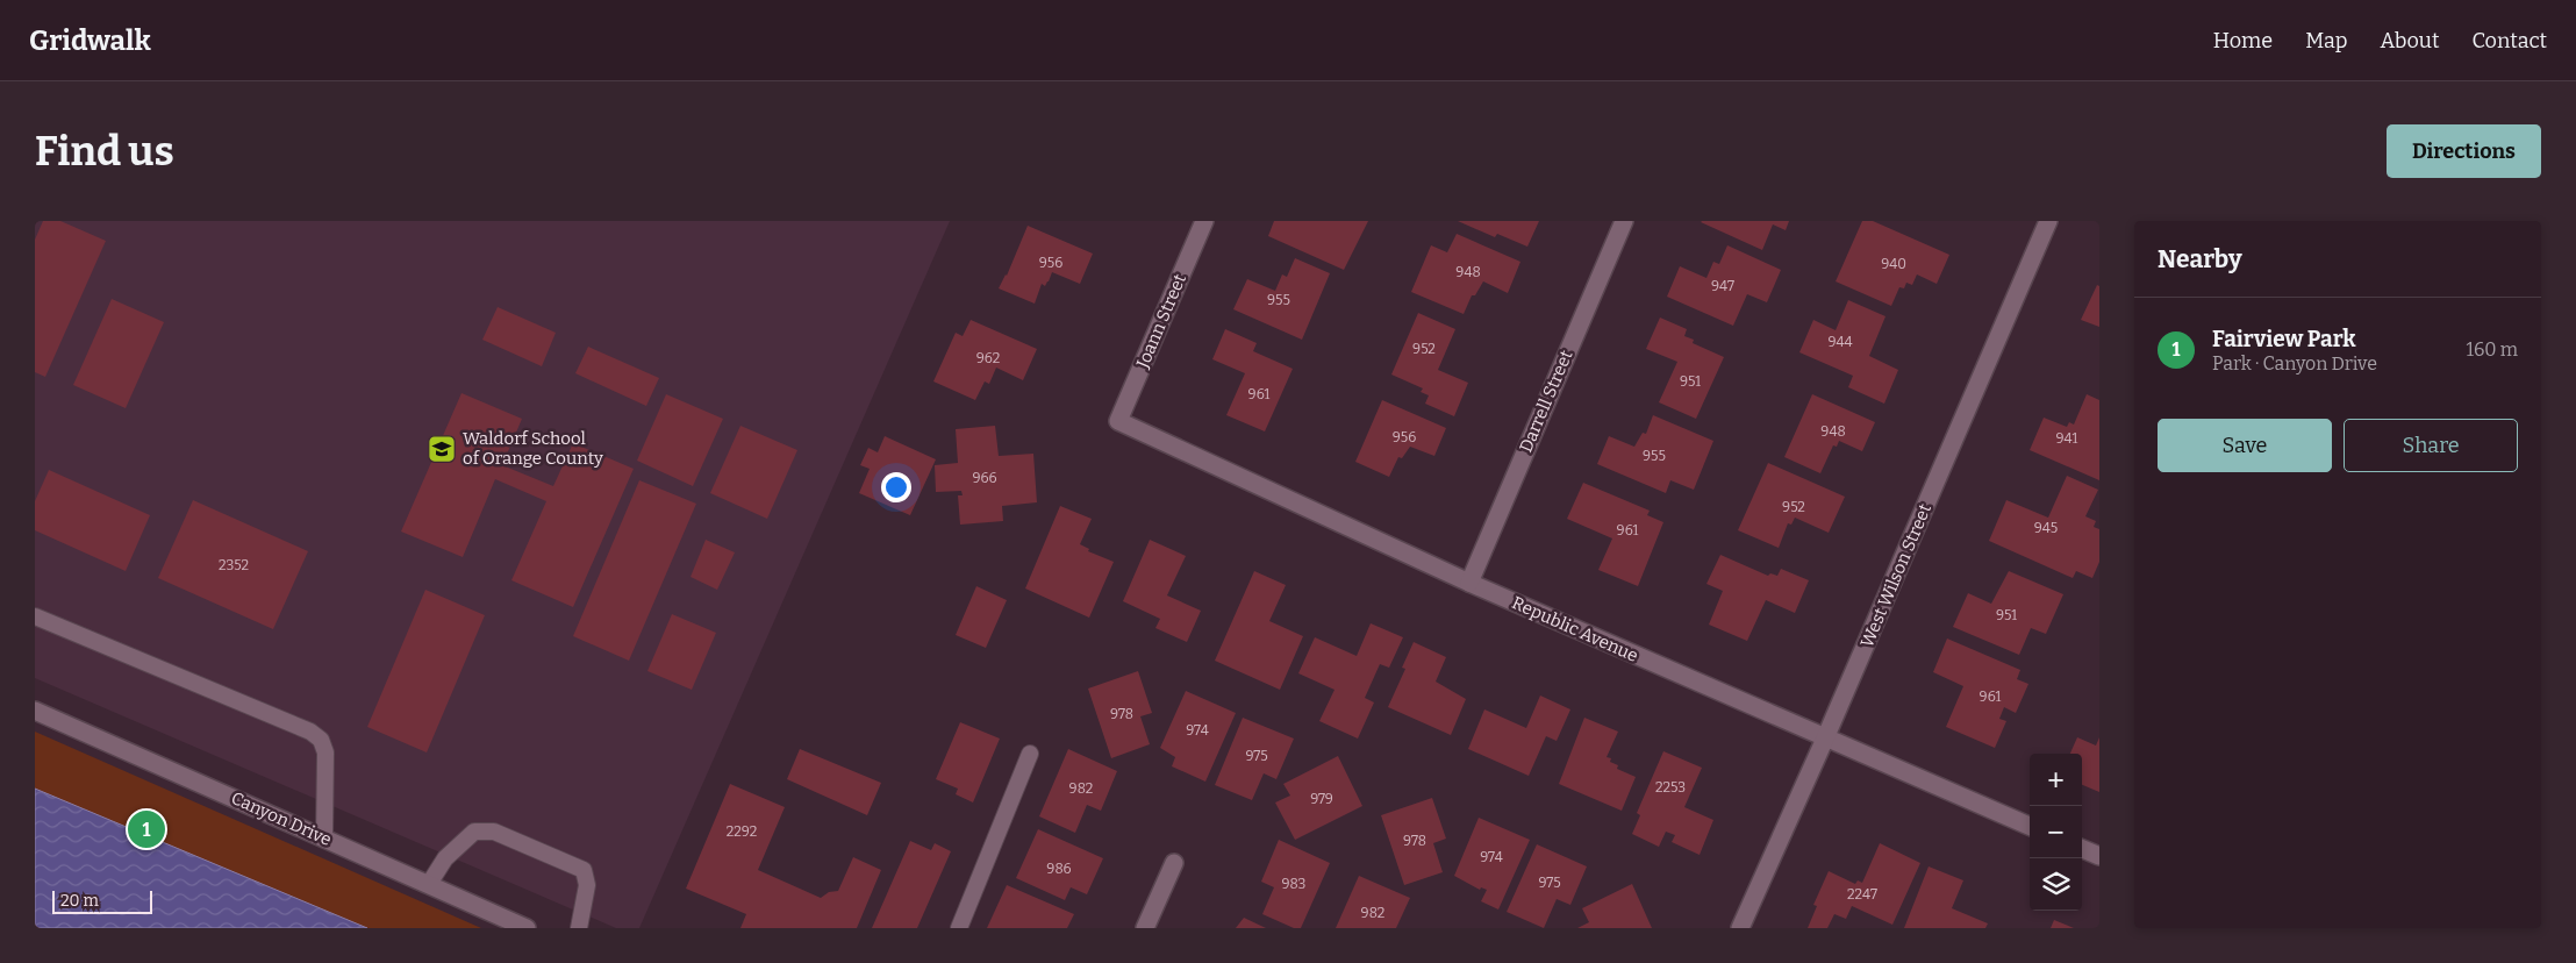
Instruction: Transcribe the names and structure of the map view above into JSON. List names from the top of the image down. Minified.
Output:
{"streets":{"street":["Joann Street","Darrell Street","West Wilson Street","Republic Avenue","Canyon Drive"]},"crossings":[["Joann Street","Republic Avenue"],["Darrell Street","Republic Avenue"],["West Wilson Street","Republic Avenue"]],"places":{"school or university":["Waldorf School of Orange County"]},"house_numbers":["956","940","948","947","955","944","952","962","951","961","948","956","941","955","966","952","945","961","2352","951","961","978","974","975","2253","982","979","2292","978","974","986","975","983","2247","982"],"scale_bar":"20 m","page":{"header":"Gridwalk","nav":["Home","Map","About","Contact"],"buttons":["Directions",["Save","Share"]],"title":"Find us","heading":"Nearby","list":[{"mark":"1","name":"Fairview Park","note":"Park · Canyon Drive","value":"160 m"}],"map_buttons":["+","−"],"pins":"1","scale":"20 m"}}
